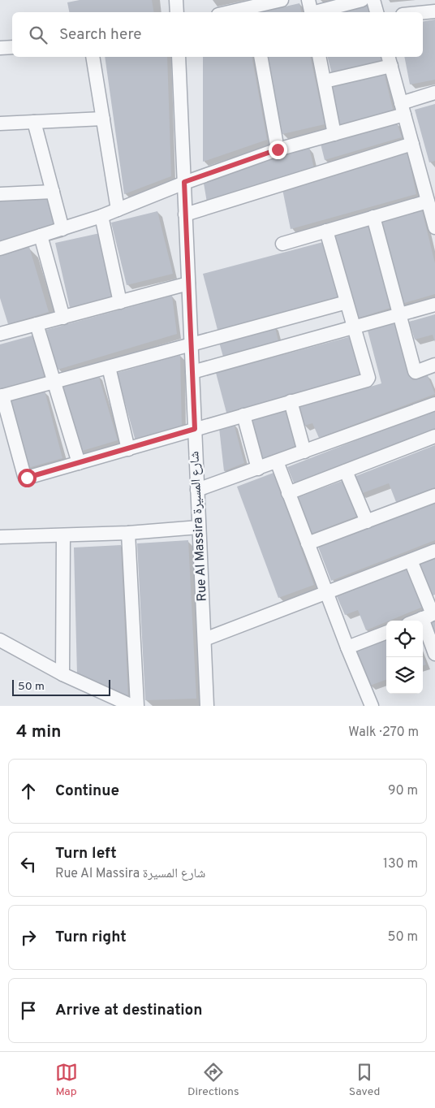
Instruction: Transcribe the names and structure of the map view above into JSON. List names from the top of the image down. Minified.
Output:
{"streets":{"street":["Rue Al Massira شارع المسيرة"]},"scale_bar":"50 m","page":{"search":"Search here","scale":"50 m","heading":["4 min","Walk · 270 m"],"list":[["Continue","90 m"],["Turn left","Rue Al Massira شارع المسيرة","130 m"],["Turn right","50 m"],"Arrive at destination"],"nav":["Map","Directions","Saved"]}}
